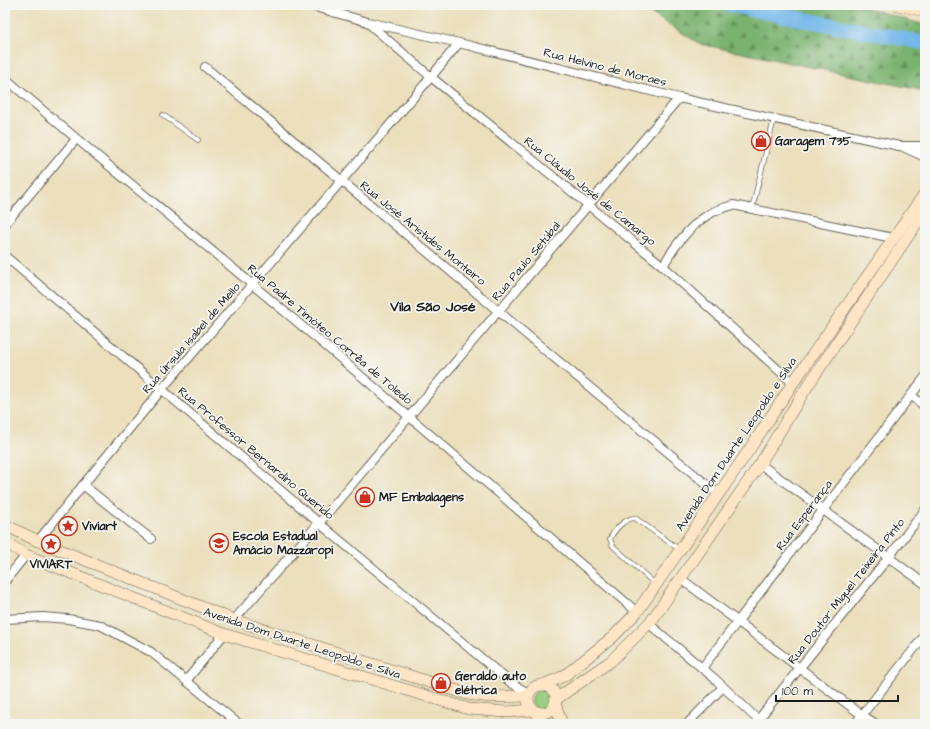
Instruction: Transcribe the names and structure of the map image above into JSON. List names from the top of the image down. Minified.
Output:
{"streets":{"main road":["Avenida Dom Duarte Leopoldo e Silva"],"street":["Rua Helvino de Moraes","Rua Cláudio José de Camargo","Rua José Aristides Monteiro","Rua Paulo Setúbal","Rua Padre Timóteo Corrêa de Toledo","Rua Úrsula Isabel de Mello","Rua Professor Bernardino Querido","Rua Esperança","Rua Doutor Miguel Teixeira Pinto"]},"crossings":[["Rua Helvino de Moraes","Rua Cláudio José de Camargo"],["Rua Helvino de Moraes","Rua Paulo Setúbal"],["Rua Helvino de Moraes","Rua Úrsula Isabel de Mello"],["Rua Cláudio José de Camargo","Rua Paulo Setúbal"],["Rua Cláudio José de Camargo","Rua Úrsula Isabel de Mello"],["Rua Cláudio José de Camargo","Avenida Dom Duarte Leopoldo e Silva"],["Rua José Aristides Monteiro","Rua Paulo Setúbal"],["Rua José Aristides Monteiro","Rua Úrsula Isabel de Mello"],["Rua José Aristides Monteiro","Avenida Dom Duarte Leopoldo e Silva"],["Rua Paulo Setúbal","Rua Padre Timóteo Corrêa de Toledo"],["Rua Paulo Setúbal","Avenida Dom Duarte Leopoldo e Silva"],["Rua Paulo Setúbal","Rua Professor Bernardino Querido"],["Rua Padre Timóteo Corrêa de Toledo","Rua Úrsula Isabel de Mello"],["Rua Padre Timóteo Corrêa de Toledo","Avenida Dom Duarte Leopoldo e Silva"],["Rua Úrsula Isabel de Mello","Avenida Dom Duarte Leopoldo e Silva"],["Rua Úrsula Isabel de Mello","Rua Professor Bernardino Querido"],["Avenida Dom Duarte Leopoldo e Silva","Rua Professor Bernardino Querido"]],"districts":["Vila São José"],"places":{"shop":["Garagem 735","MF Embalagens","Geraldo auto elétrica"],"place":["Viviart","VIVIART"],"school or university":["Escola Estadual Amácio Mazzaropi"]},"scale_bar":"100 m"}
